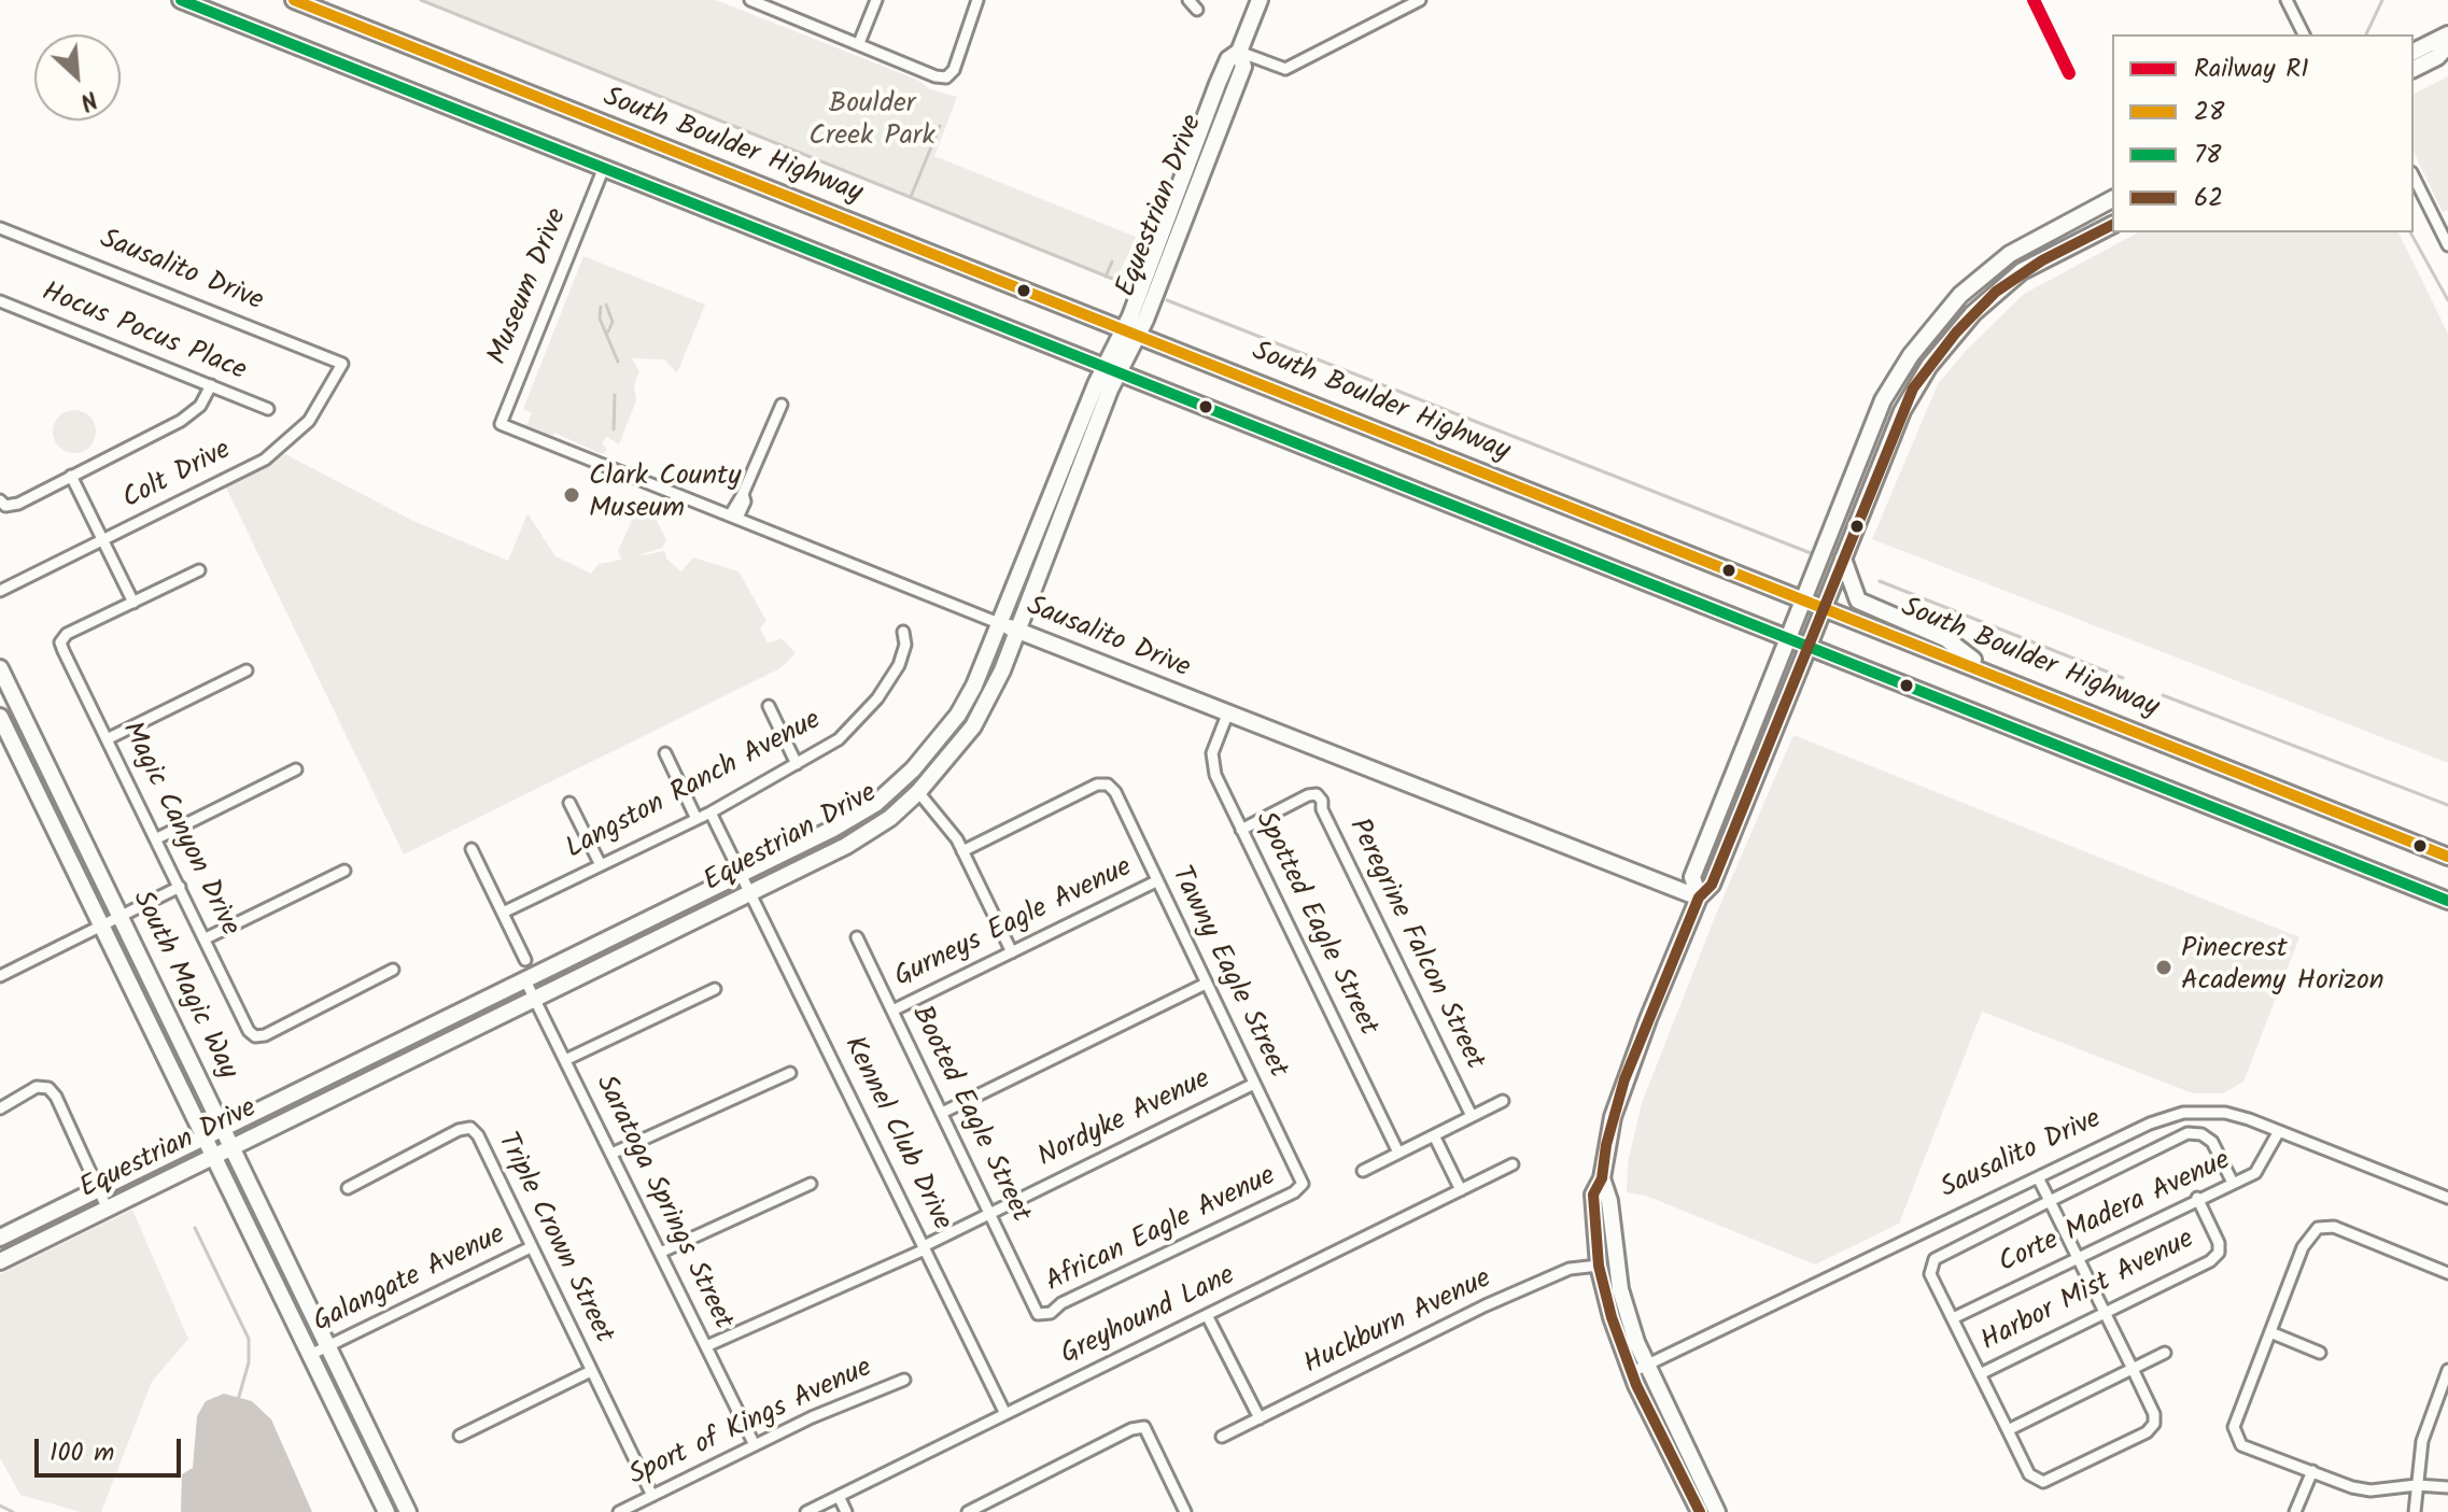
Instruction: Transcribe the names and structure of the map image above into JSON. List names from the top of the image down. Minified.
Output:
{"streets":{"main road":["South Boulder Highway","Equestrian Drive","Sausalito Drive","South Magic Way"],"street":["Museum Drive","Hocus Pocus Place","Colt Drive","Langston Ranch Avenue","Magic Canyon Drive","Gurneys Eagle Avenue","Spotted Eagle Street","Peregrine Falcon Street","Tawny Eagle Street","Booted Eagle Street","Nordyke Avenue","Kennel Club Drive","Saratoga Springs Street","Corte Madera Avenue","African Eagle Avenue","Triple Crown Street","Galangate Avenue","Harbor Mist Avenue","Greyhound Lane","Huckburn Avenue","Sport of Kings Avenue"]},"crossings":[["South Boulder Highway","Equestrian Drive"],["Equestrian Drive","Sausalito Drive"],["Equestrian Drive","South Magic Way"],["Equestrian Drive","Kennel Club Drive"],["Equestrian Drive","Saratoga Springs Street"],["Sausalito Drive","Museum Drive"],["Sausalito Drive","Colt Drive"],["Sausalito Drive","Spotted Eagle Street"],["Sausalito Drive","Corte Madera Avenue"],["Langston Ranch Avenue","Kennel Club Drive"],["Gurneys Eagle Avenue","Tawny Eagle Street"],["Gurneys Eagle Avenue","Booted Eagle Street"],["Spotted Eagle Street","Peregrine Falcon Street"],["Tawny Eagle Street","Nordyke Avenue"],["Tawny Eagle Street","African Eagle Avenue"],["South Magic Way","Galangate Avenue"],["Booted Eagle Street","Nordyke Avenue"],["Booted Eagle Street","African Eagle Avenue"],["Nordyke Avenue","Kennel Club Drive"],["Nordyke Avenue","Saratoga Springs Street"],["Kennel Club Drive","Greyhound Lane"],["Saratoga Springs Street","Sport of Kings Avenue"],["Corte Madera Avenue","Harbor Mist Avenue"],["Triple Crown Street","Galangate Avenue"],["Triple Crown Street","Sport of Kings Avenue"]],"parks":["Boulder Creek Park"],"places":["Clark County Museum","Pinecrest Academy Horizon"],"lines":["rail line R1","transit line 28","transit line 78","transit line 62"],"legend":["Railway R1","28","78","62"],"scale_bar":"100 m","north":"bottom right"}
